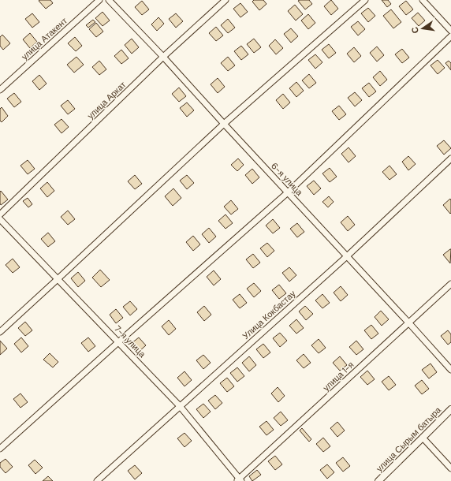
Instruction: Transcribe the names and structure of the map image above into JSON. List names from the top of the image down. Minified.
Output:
{"streets":{"street":["улица Атакент","улица Аркат","6-я улица","Улица Кокбастау","7-я улица","улица 1-я","улица Сырым батыра"]},"crossings":[["улица Аркат","6-я улица"],["6-я улица","Улица Кокбастау"],["6-я улица","улица 1-я"],["Улица Кокбастау","7-я улица"],["7-я улица","улица 1-я"]],"north":"left"}
